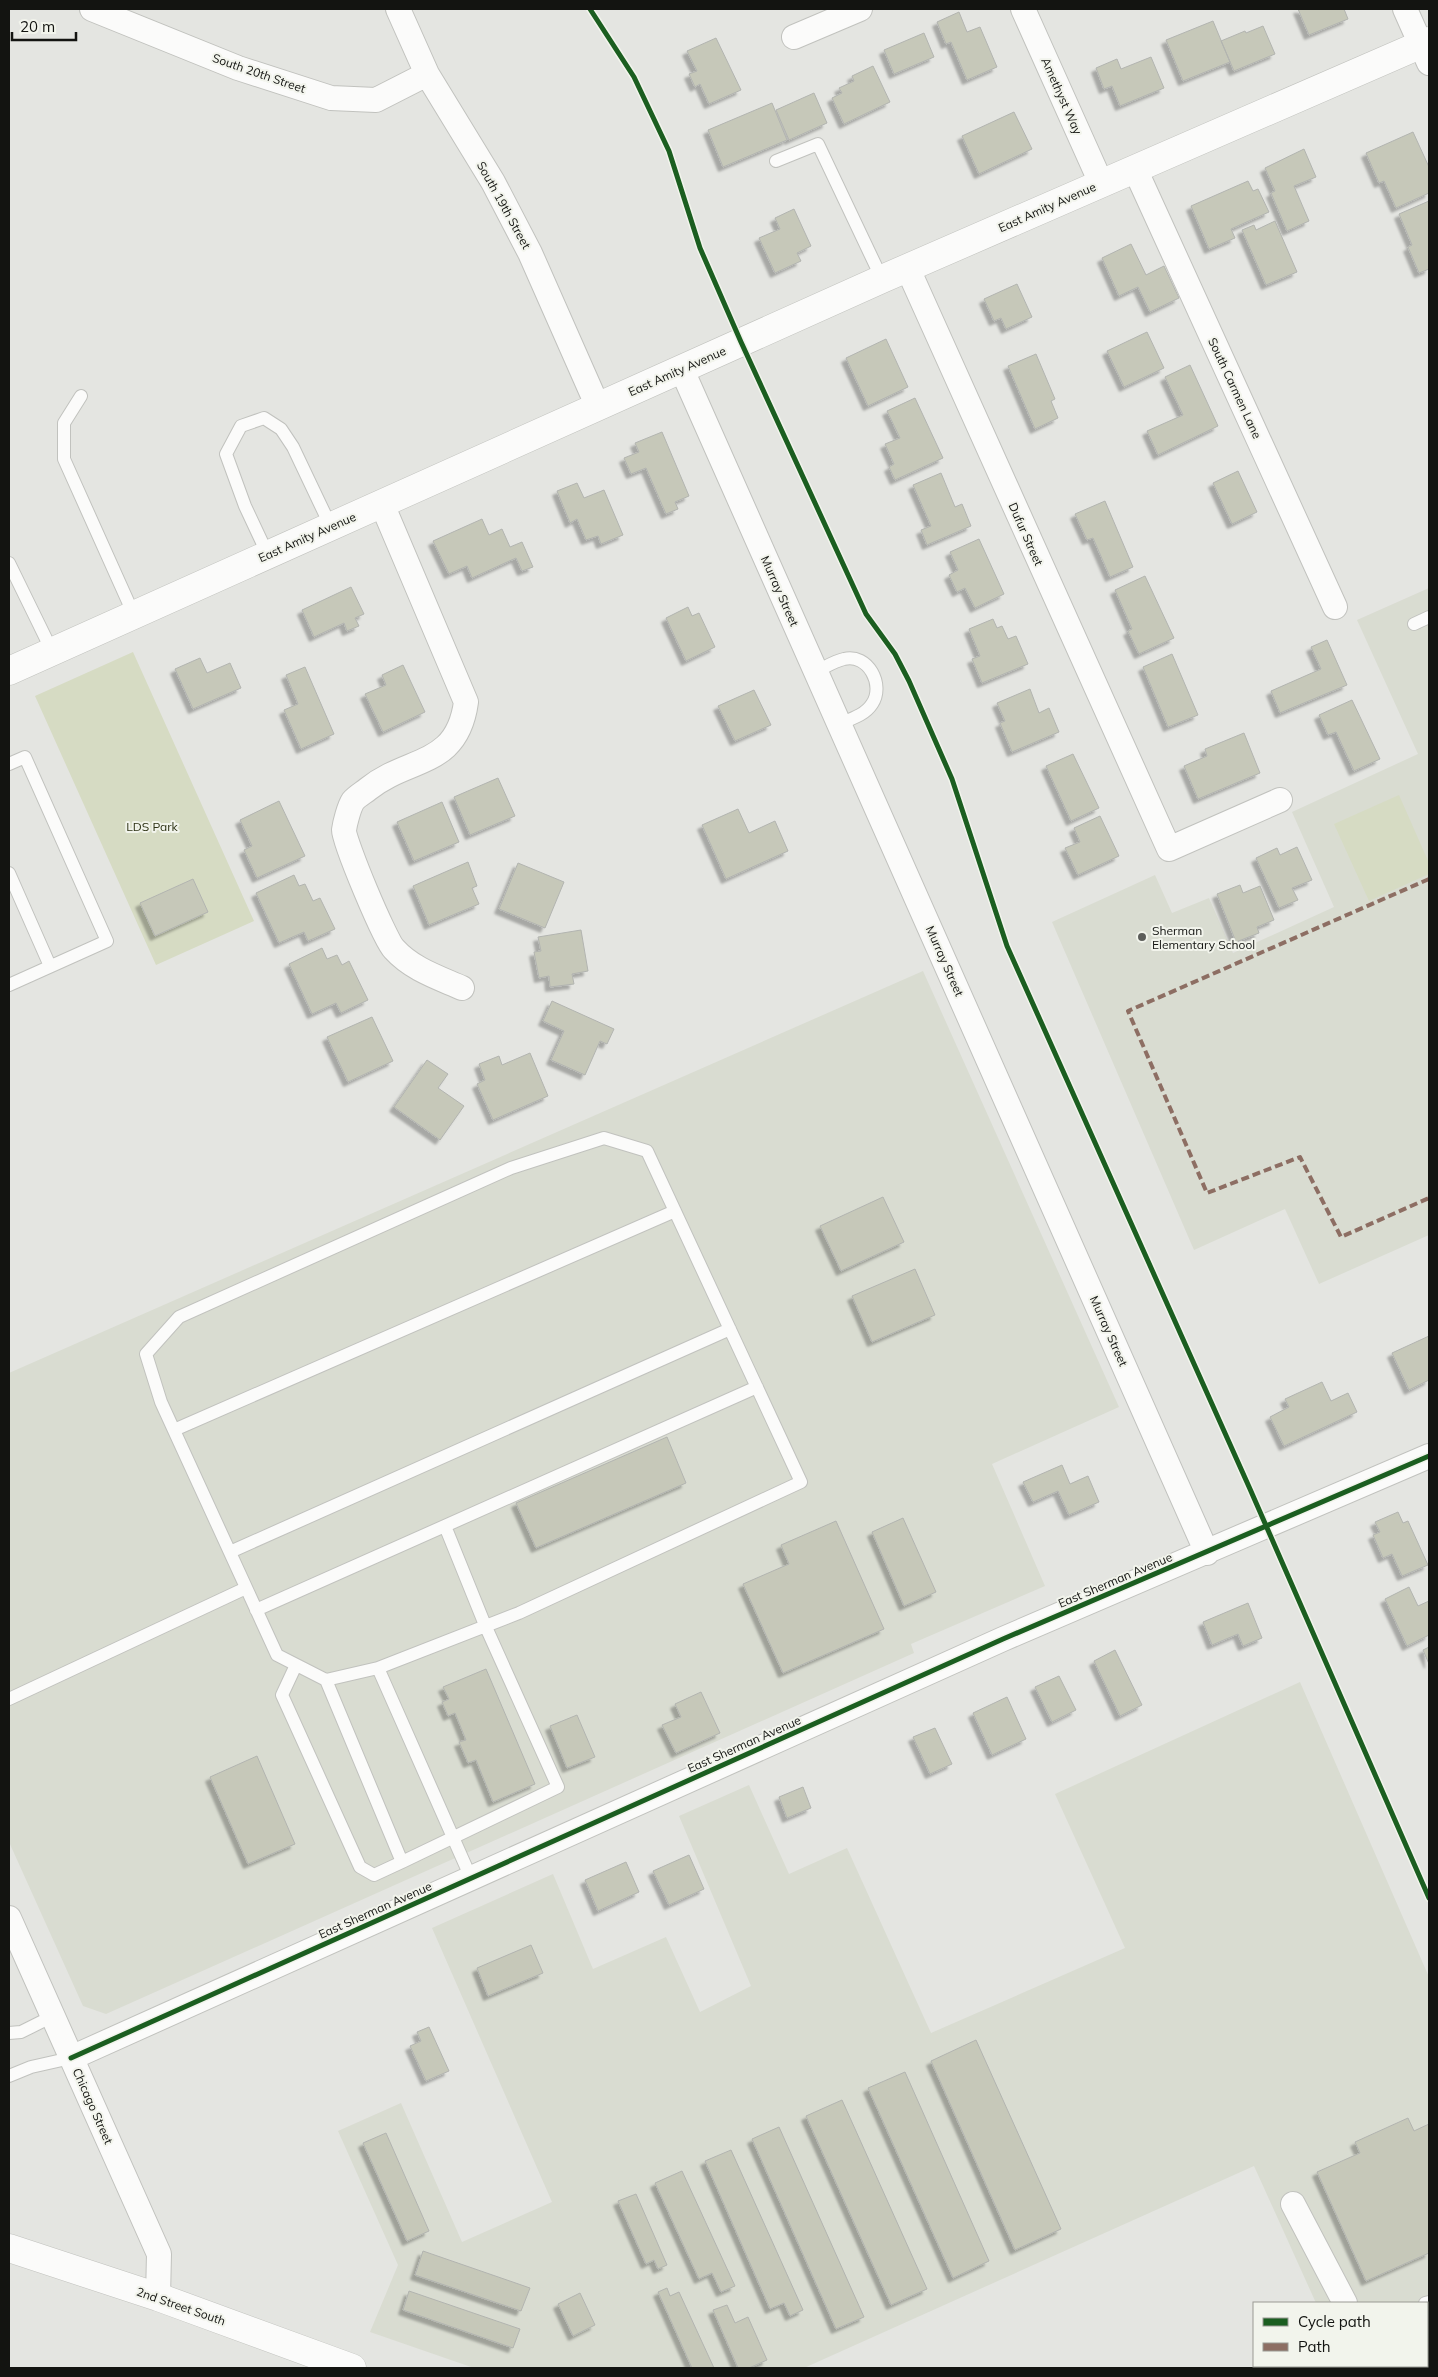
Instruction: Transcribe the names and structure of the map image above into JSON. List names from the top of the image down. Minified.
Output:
{"streets":{"main road":["East Amity Avenue","2nd Street South"],"street":["South 20th Street","Amethyst Way","South 19th Street","South Carmen Lane","Dufur Street","Murray Street","East Sherman Avenue","Chicago Street"]},"crossings":[["South 20th Street","South 19th Street"],["Amethyst Way","East Amity Avenue"],["South 19th Street","East Amity Avenue"],["East Amity Avenue","South Carmen Lane"],["East Amity Avenue","Dufur Street"],["East Amity Avenue","Murray Street"],["Murray Street","East Sherman Avenue"],["East Sherman Avenue","Chicago Street"],["Chicago Street","2nd Street South"]],"parks":["LDS Park"],"places":["Sherman Elementary School"],"legend":["Cycle path","Path"],"scale_bar":"20 m"}
